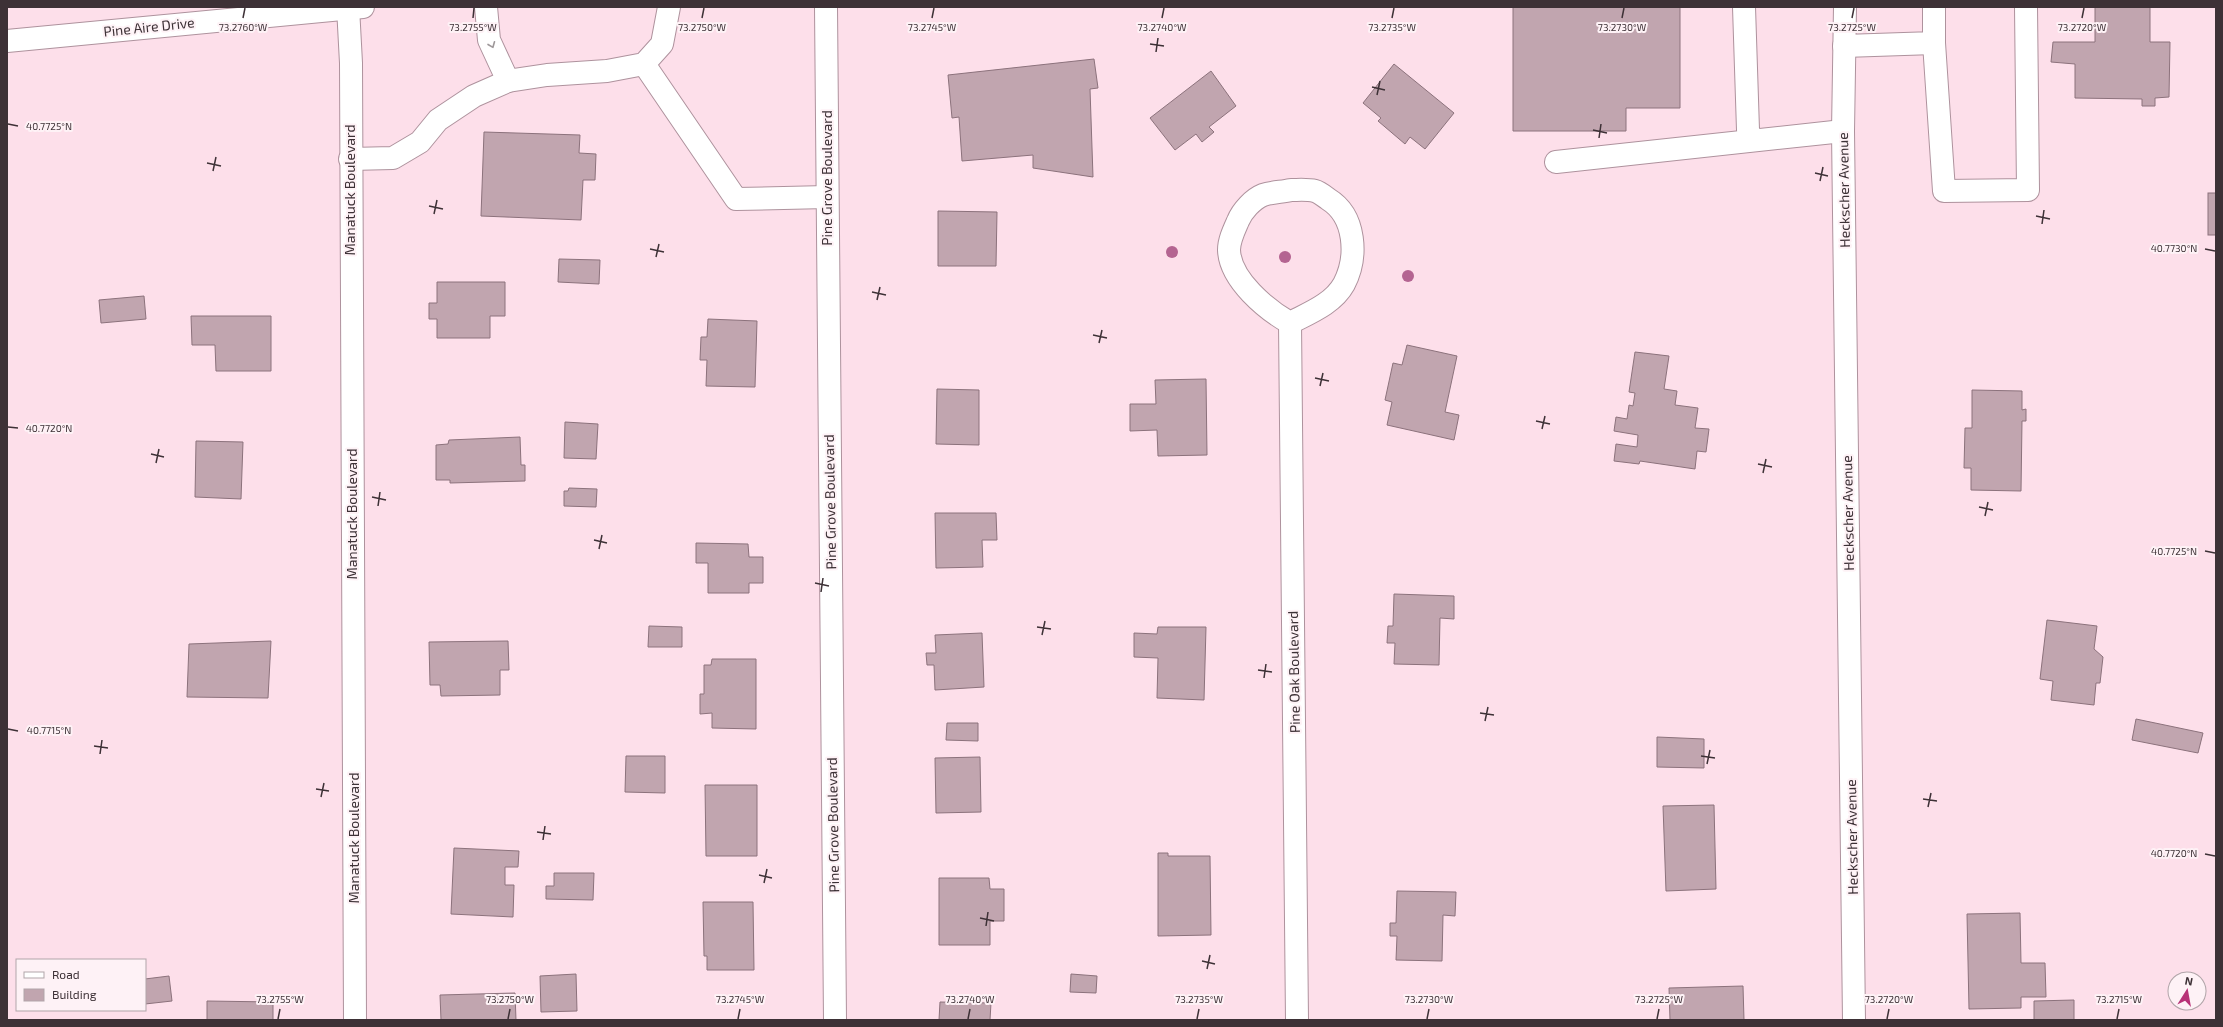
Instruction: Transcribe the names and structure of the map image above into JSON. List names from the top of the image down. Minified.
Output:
{"streets":{"street":["Pine Aire Drive","Pine Grove Boulevard","Manatuck Boulevard","Heckscher Avenue","Pine Oak Boulevard"]},"crossings":[["Pine Aire Drive","Manatuck Boulevard"]],"legend":["Road","Building"],"north":"top","coordinates":["73.2760°W","73.2755°W","73.2750°W","73.2745°W","73.2740°W","73.2735°W","73.2730°W","73.2725°W","73.2720°W","40.7725°N","40.7730°N","40.7720°N","40.7715°N","73.2715°W"]}
